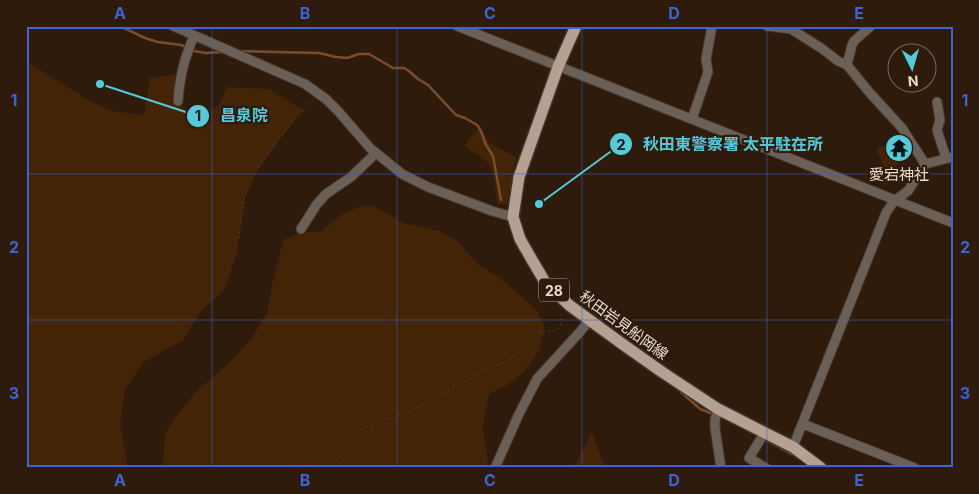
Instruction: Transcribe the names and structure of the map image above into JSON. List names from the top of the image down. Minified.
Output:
{"streets":{"main road":["28","秋田岩見船岡線"]},"places":{"other":["昌泉院","秋田東警察署 太平駐在所"],"temple":["愛宕神社"]},"north":"bottom","grid":{"columns":["A","B","C","D","E"],"rows":["1","2","3"]}}
